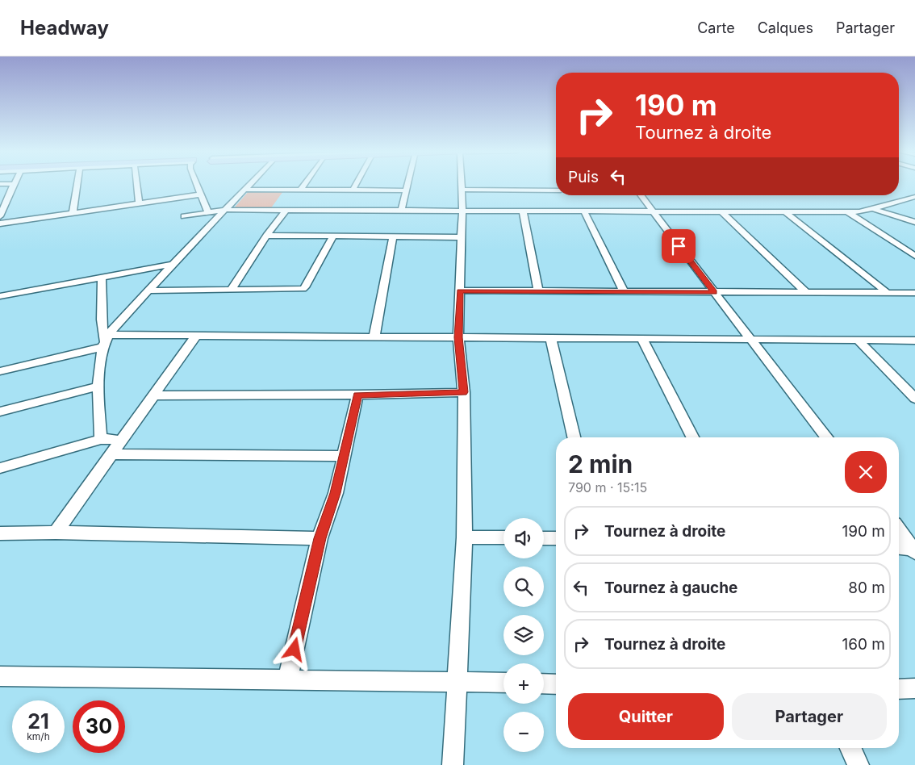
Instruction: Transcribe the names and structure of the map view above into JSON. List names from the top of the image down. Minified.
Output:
{"page":{"header":"Headway","nav":["Carte","Calques","Partager"],"turn":["190 m","Tournez à droite"],"then":"Puis","heading":["2 min","790 m · 15:15"],"list":[{"name":"Tournez à droite","value":"190 m"},{"name":"Tournez à gauche","value":"80 m"},{"name":"Tournez à droite","value":"160 m"}],"map_buttons":["+","−"],"buttons":["Quitter","Partager"],"speed":"21 km/h","limit":"30"}}
